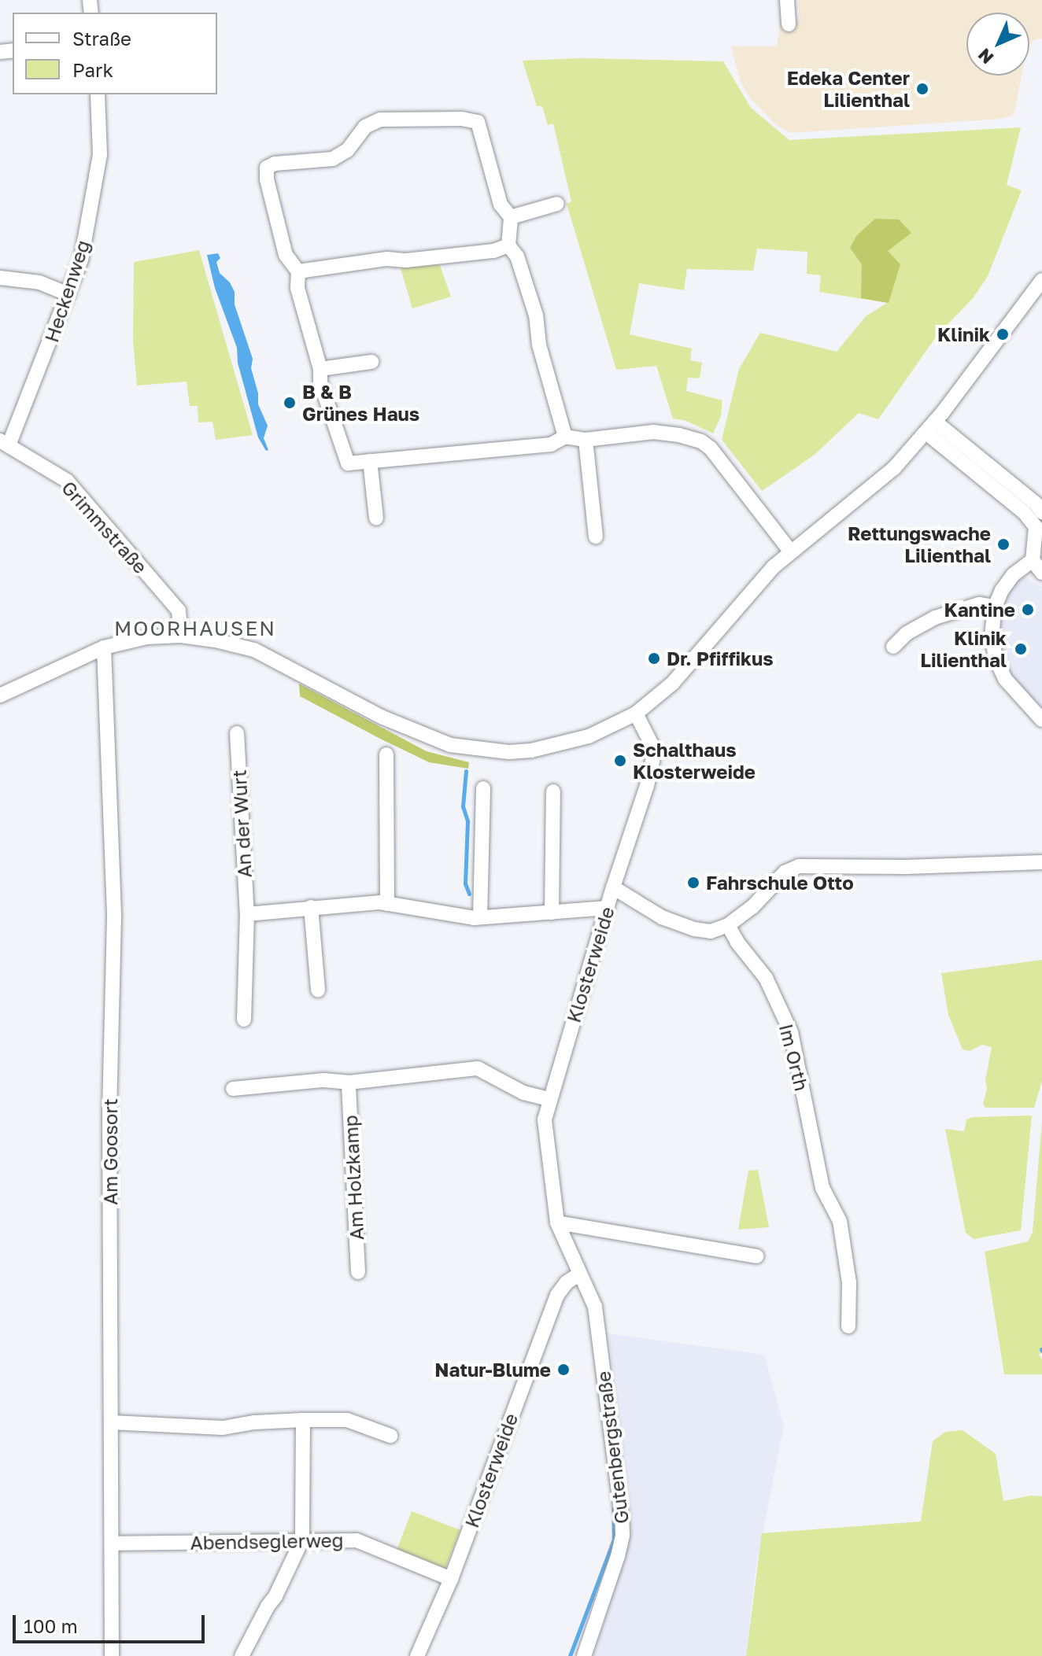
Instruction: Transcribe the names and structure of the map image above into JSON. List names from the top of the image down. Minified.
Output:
{"streets":{"street":["Heckenweg","Grimmstraße","An der Wurt","Klosterweide","Im Orth","Am Goosort","Am Holzkamp","Gutenbergstraße","Abendseglerweg"]},"crossings":[["Heckenweg","Grimmstraße"],["Klosterweide","Gutenbergstraße"],["Klosterweide","Abendseglerweg"],["Am Goosort","Abendseglerweg"]],"districts":["MOORHAUSEN"],"places":["Edeka Center Lilienthal","Klinik","B & B Grünes Haus","Rettungswache Lilienthal","Kantine","Klinik Lilienthal","Dr. Pfiffikus","Schalthaus Klosterweide","Fahrschule Otto","Natur-Blume"],"legend":["Straße","Park"],"scale_bar":"100 m","north":"bottom left"}
